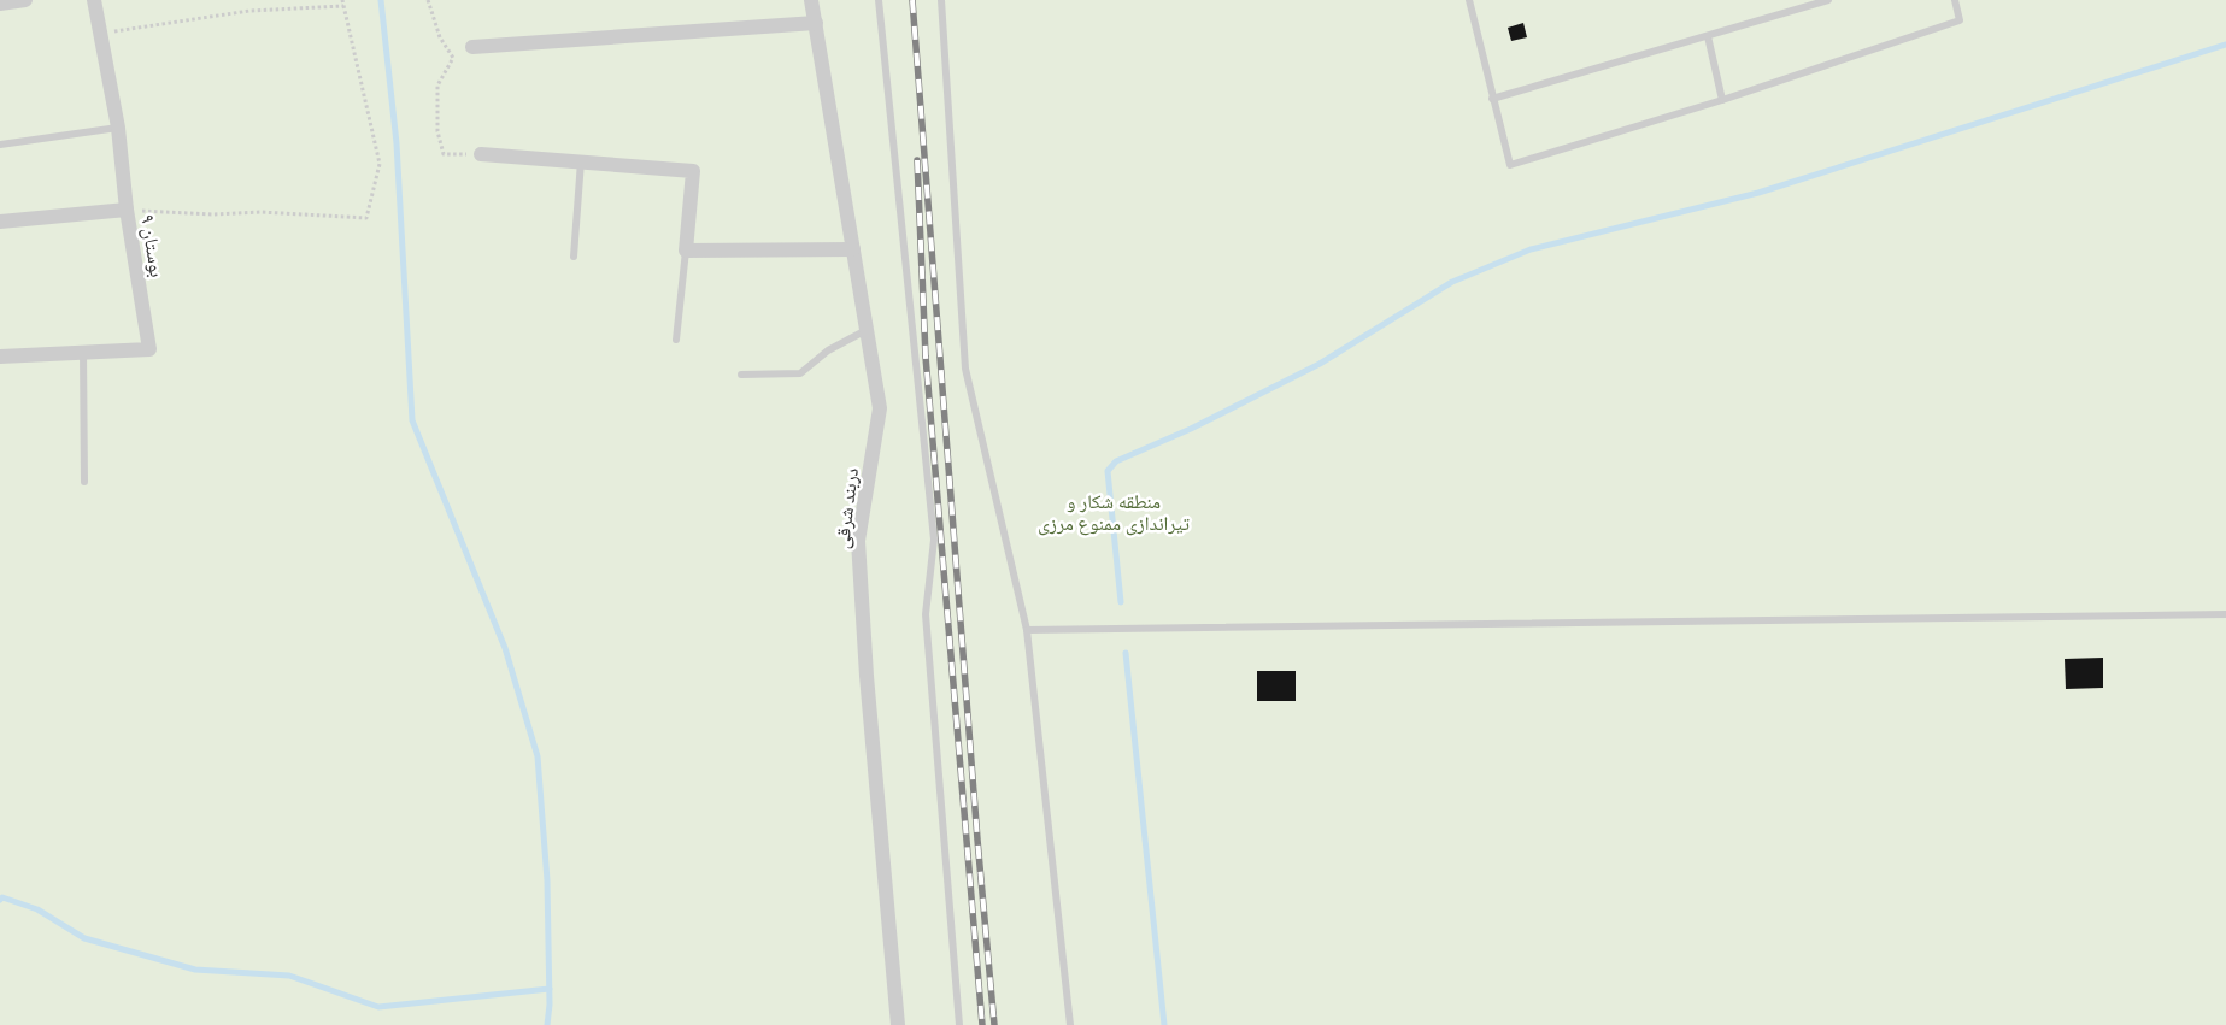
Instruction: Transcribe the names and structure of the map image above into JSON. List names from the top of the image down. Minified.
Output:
{"streets":{"street":["بوستان ۹","دربند شرقی"]},"parks":["منطقه شکار و تیراندازی ممنوع مرزی"]}
